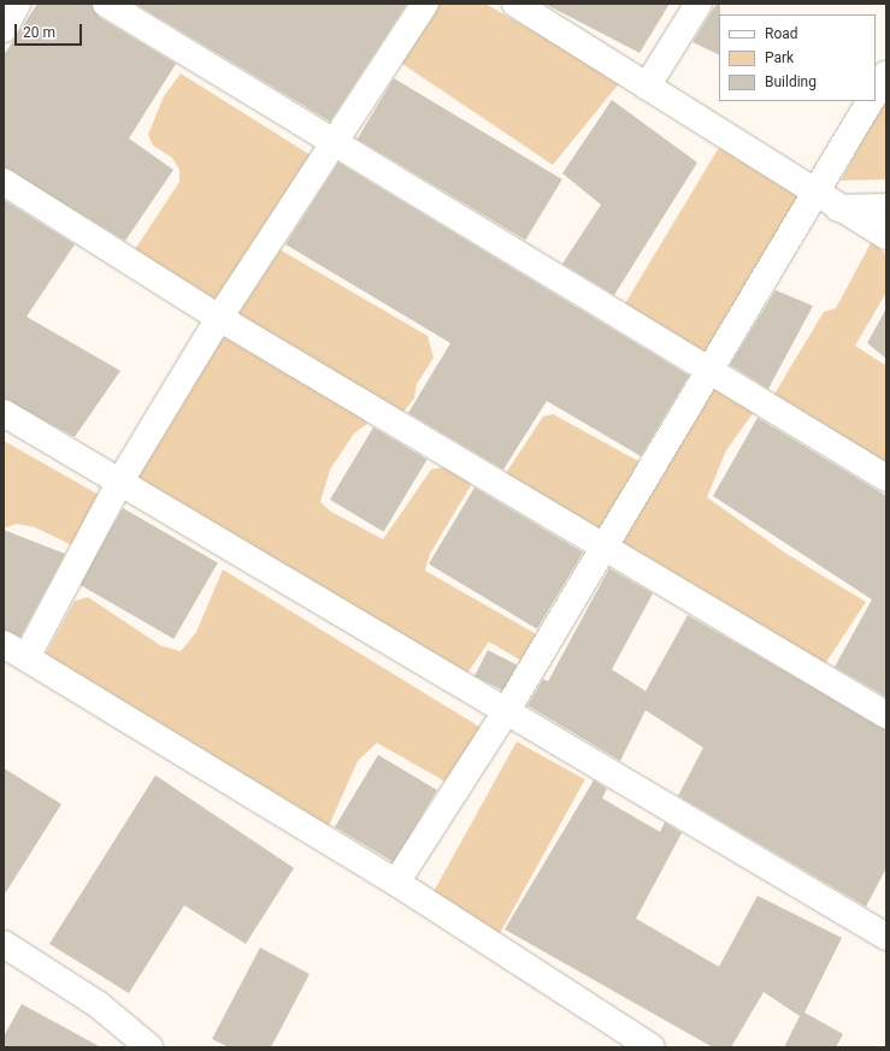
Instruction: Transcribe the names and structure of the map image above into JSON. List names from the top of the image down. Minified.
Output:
{"legend":["Road","Park","Building"],"scale_bar":"20 m"}
